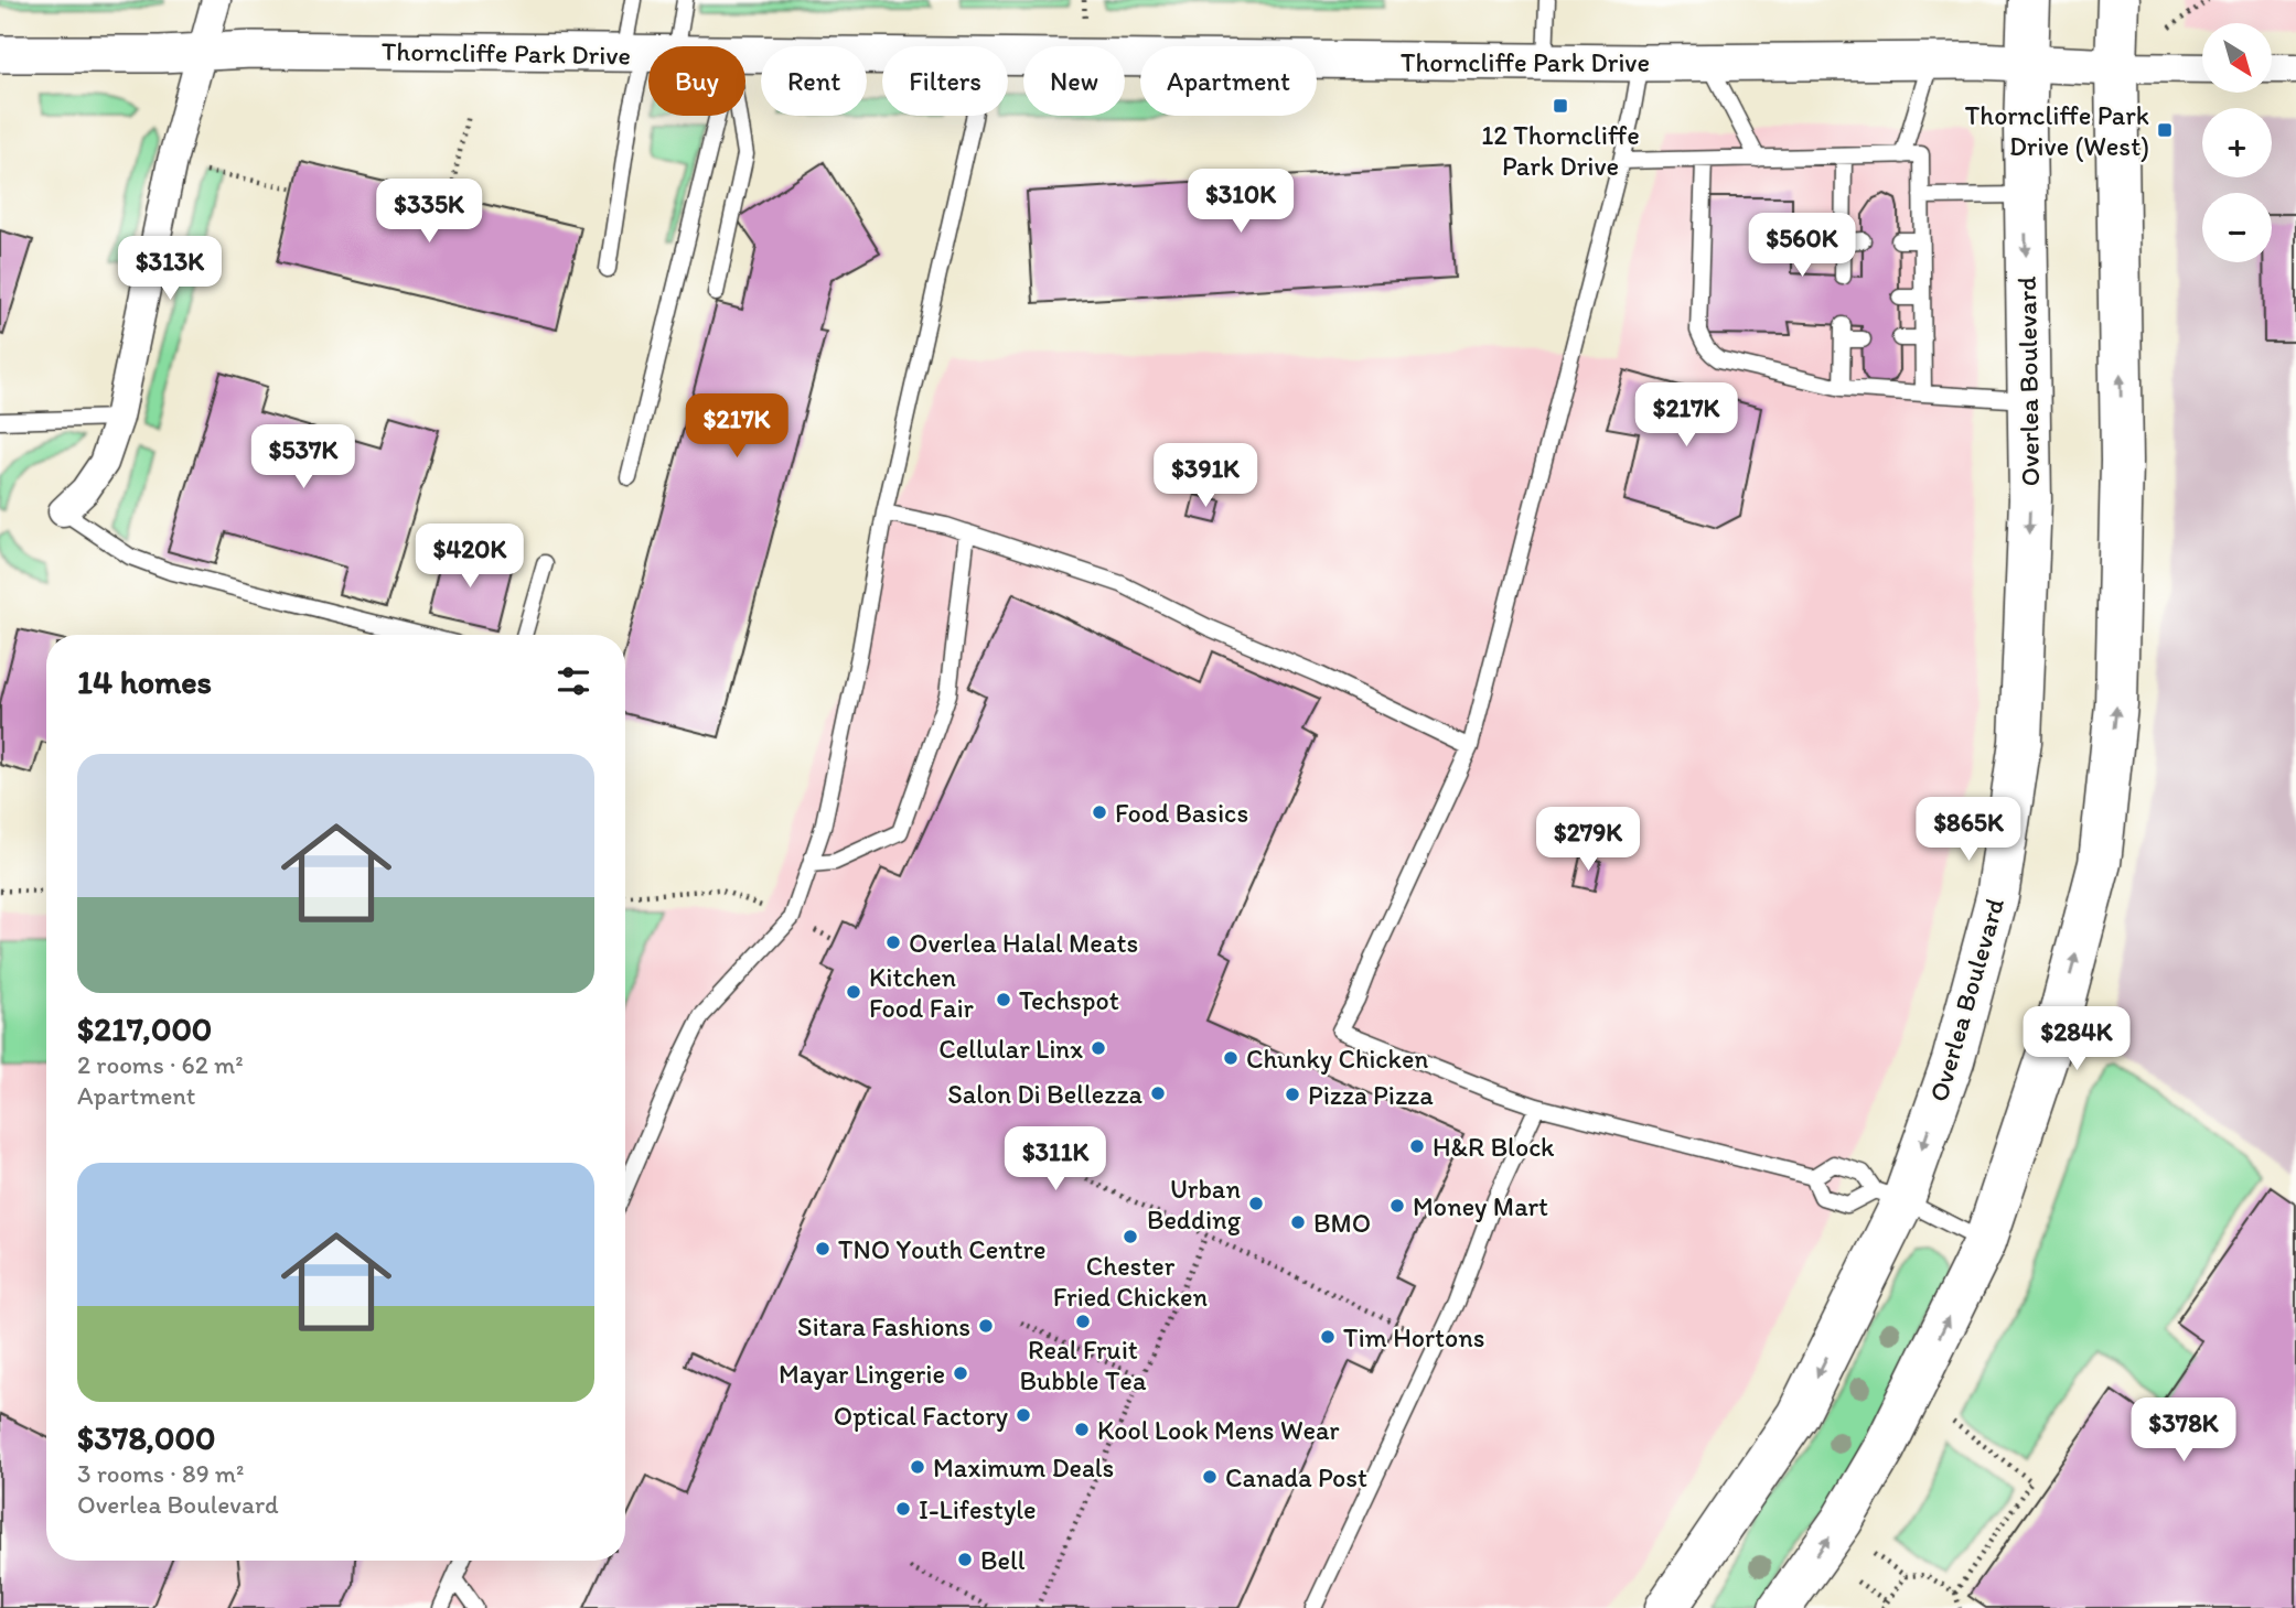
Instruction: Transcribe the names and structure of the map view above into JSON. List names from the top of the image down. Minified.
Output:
{"streets":{"main road":["Overlea Boulevard"],"street":["Thorncliffe Park Drive"]},"crossings":[["Thorncliffe Park Drive","Overlea Boulevard"]],"places":{"transit":["12 Thorncliffe Park Drive","Thorncliffe Park Drive (West)"],"other":["Food Basics","Overlea Halal Meats","Kitchen Food Fair","Techspot","Cellular Linx","Chunky Chicken","Salon Di Bellezza","Pizza Pizza","H&R Block","Urban Bedding","Money Mart","BMO","Chester Fried Chicken","TNO Youth Centre","Real Fruit Bubble Tea","Sitara Fashions","Tim Hortons","Mayar Lingerie","Optical Factory","Kool Look Mens Wear","Maximum Deals","Canada Post","I-Lifestyle","Bell"]},"north":"bottom right","page":{"map_buttons":["+","−"],"chip":["Buy","Rent","Filters","New","Apartment"],"price":["$310K","$335K","$560K","$313K","$217K","$217K","$537K","$391K","$420K","$865K","$279K","$284K","$311K","$378K"],"heading":"14 homes","list":[{"name":"$217,000","note":"2 rooms · 62 m² · Apartment"},{"name":"$378,000","note":"3 rooms · 89 m² · Overlea Boulevard"}]}}
